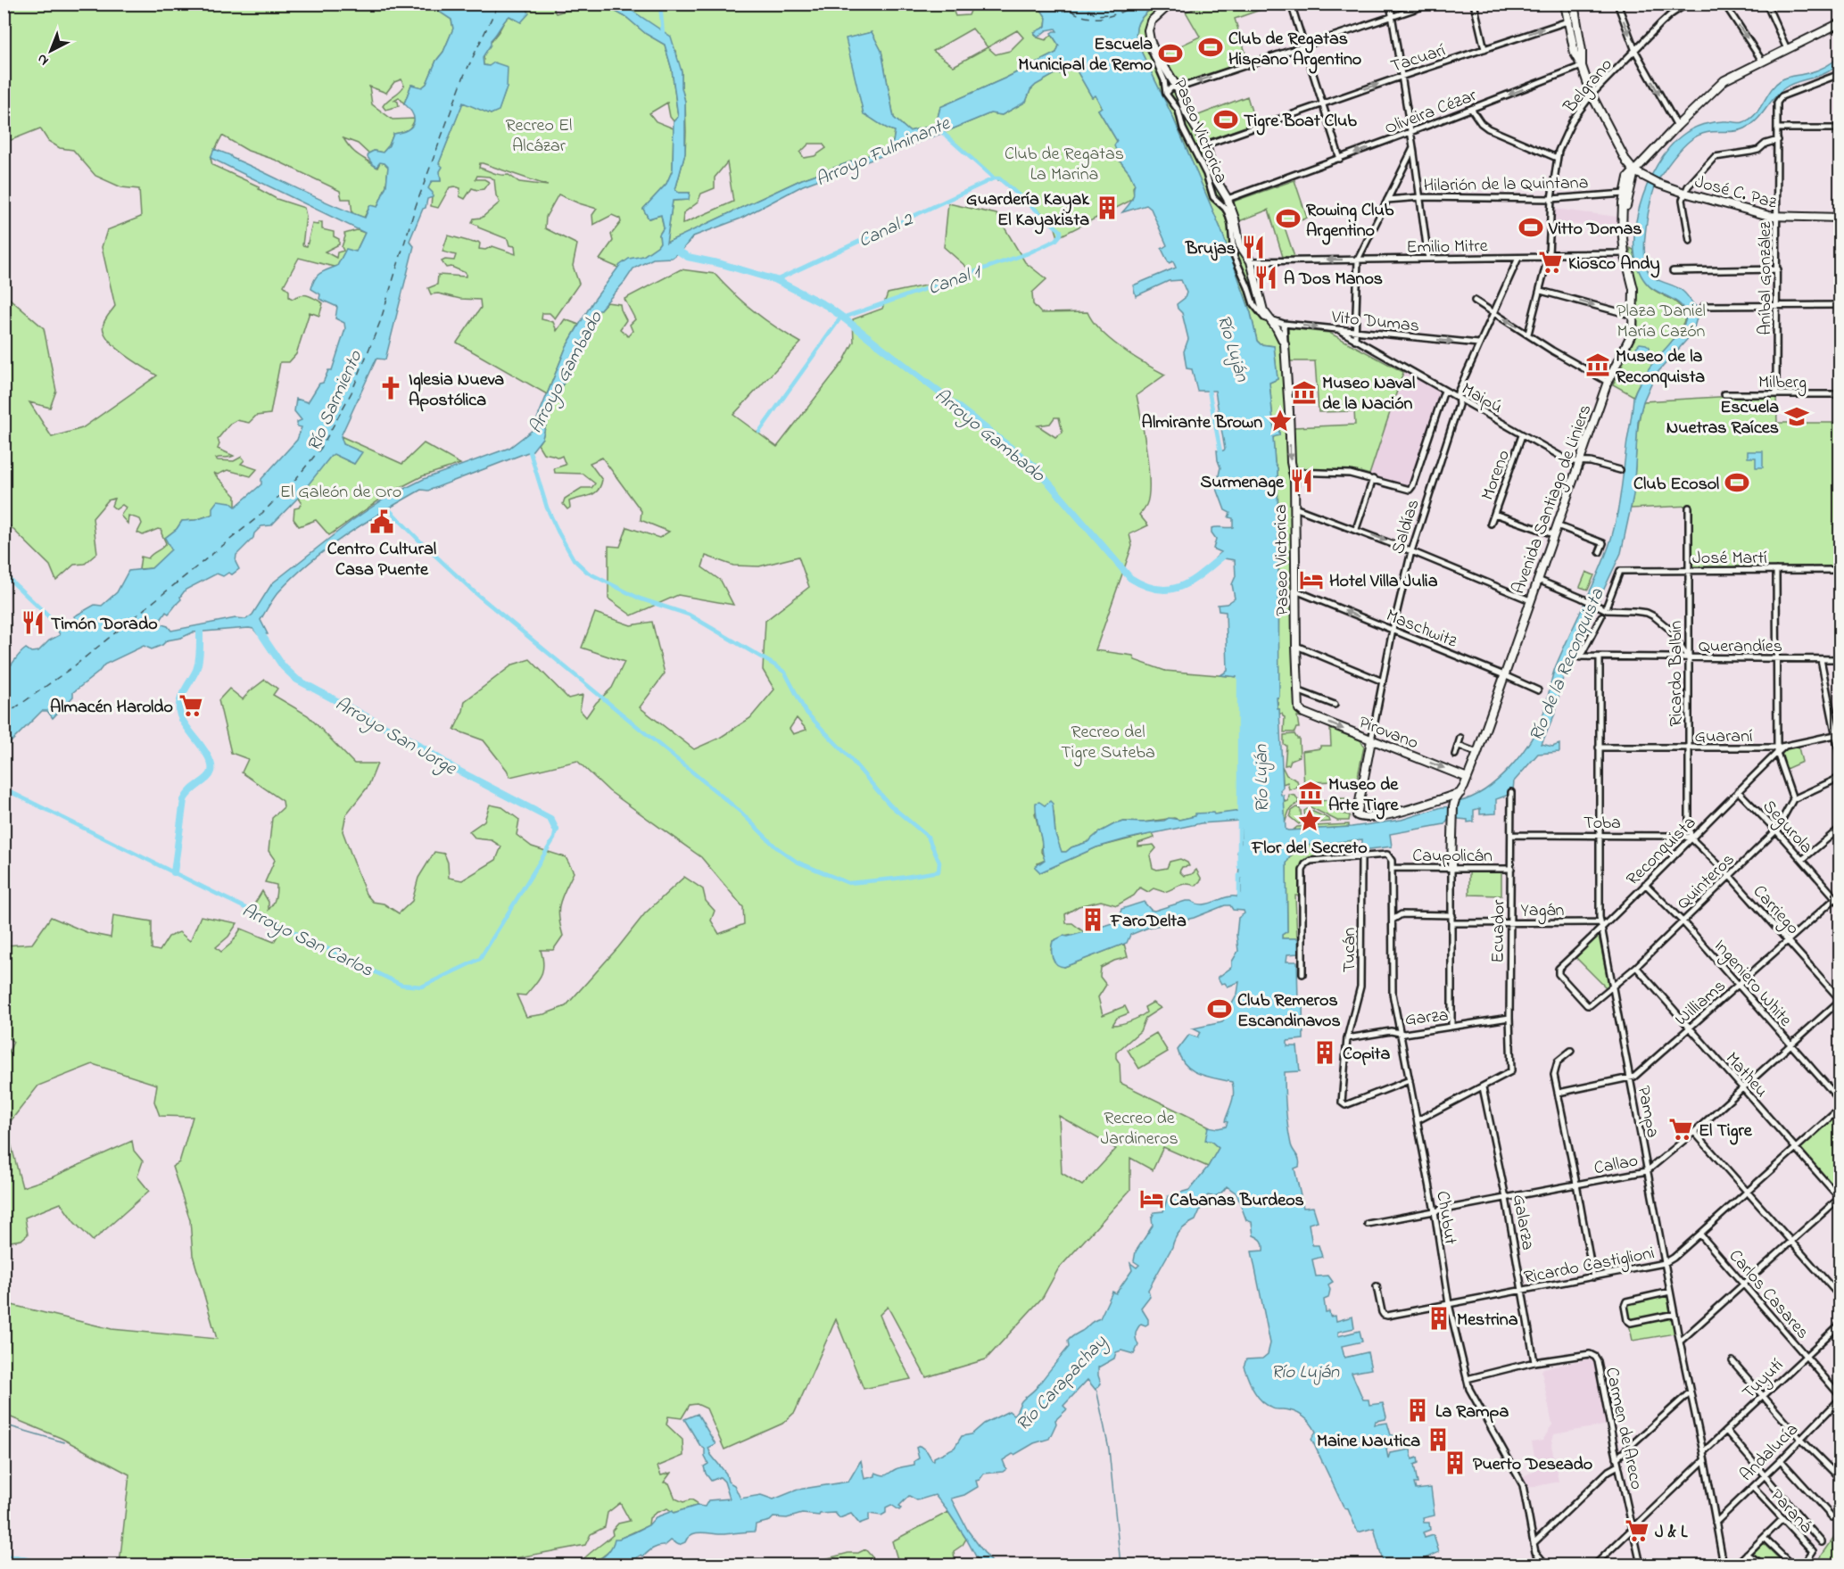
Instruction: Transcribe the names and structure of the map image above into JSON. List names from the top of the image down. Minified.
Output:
{"streets":{"street":["Tacuarí","Belgrano","Oliveira Cézar","Paseo Victorica","Hilarión de la Quintana","José C. Paz","Emilio Mitre","Aníbal González","Vito Dumas","Milberg","Maipú","Moreno","Avenida Santiago de Liniers","Saldías","José Martí","Maschwitz","Querandíes","Ricardo Balbín","Pirovano","Guaraní","Toba","Segurola","Reconquista","Caupolicán","Quinteros","Yagán","Carriego","Ecuador","Tucán","Ingeniero White","Williams","Garza","Matheu","Pampa","Callao","Chubut","Galarza","Ricardo Castiglioni","Carlos Casares","Tuyutí","Carmen de Areco","Andalucía","Paraná"]},"crossings":[["Tacuarí","Paseo Victorica"],["Belgrano","Hilarión de la Quintana"],["Belgrano","Emilio Mitre"],["Oliveira Cézar","Paseo Victorica"],["Paseo Victorica","Emilio Mitre"],["Paseo Victorica","Vito Dumas"],["Paseo Victorica","Maschwitz"],["Paseo Victorica","Pirovano"],["Hilarión de la Quintana","Avenida Santiago de Liniers"],["José C. Paz","Aníbal González"],["José C. Paz","Avenida Santiago de Liniers"],["Emilio Mitre","Avenida Santiago de Liniers"],["Emilio Mitre","Saldías"],["Aníbal González","Milberg"],["Vito Dumas","Maipú"],["Vito Dumas","Saldías"],["Maipú","Moreno"],["Maipú","Avenida Santiago de Liniers"],["Maipú","Saldías"],["Avenida Santiago de Liniers","Maschwitz"],["Avenida Santiago de Liniers","Pirovano"],["Saldías","Maschwitz"],["Saldías","Pirovano"],["José Martí","Ricardo Balbín"],["Querandíes","Ricardo Balbín"],["Querandíes","Pampa"],["Ricardo Balbín","Guaraní"],["Ricardo Balbín","Toba"],["Ricardo Balbín","Reconquista"],["Ricardo Balbín","Carriego"],["Guaraní","Reconquista"],["Guaraní","Pampa"],["Toba","Reconquista"],["Toba","Carriego"],["Toba","Ecuador"],["Toba","Pampa"],["Segurola","Reconquista"],["Segurola","Quinteros"],["Segurola","Williams"],["Reconquista","Quinteros"],["Reconquista","Yagán"],["Reconquista","Carriego"],["Reconquista","Ingeniero White"],["Reconquista","Pampa"],["Caupolicán","Ecuador"],["Caupolicán","Tucán"],["Caupolicán","Chubut"],["Quinteros","Carriego"],["Quinteros","Ingeniero White"],["Quinteros","Matheu"],["Quinteros","Pampa"],["Yagán","Ecuador"],["Yagán","Pampa"],["Carriego","Williams"],["Carriego","Callao"],["Ecuador","Garza"],["Ecuador","Galarza"],["Tucán","Garza"],["Tucán","Chubut"],["Ingeniero White","Williams"],["Ingeniero White","Callao"],["Williams","Matheu"],["Williams","Pampa"],["Garza","Chubut"],["Matheu","Callao"],["Matheu","Ricardo Castiglioni"],["Pampa","Callao"],["Pampa","Ricardo Castiglioni"],["Pampa","Tuyutí"],["Pampa","Andalucía"],["Callao","Chubut"],["Callao","Galarza"],["Chubut","Ricardo Castiglioni"],["Galarza","Ricardo Castiglioni"],["Galarza","Carmen de Areco"],["Ricardo Castiglioni","Carlos Casares"],["Carlos Casares","Tuyutí"],["Tuyutí","Paraná"],["Andalucía","Paraná"]],"one_way":["Tacuarí","Oliveira Cézar","Vito Dumas","Maschwitz"],"water":["Arroyo Fulminante","Canal 2","Canal 1","Río Luján","Arroyo Gambado","Río Sarmiento","Río de la Reconquista","Arroyo San Jorge","Arroyo San Carlos","Río Carapachay"],"parks":["Recreo El Alcázar","Club de Regatas La Marina","Plaza Daniel María Cazón","El Galeón de Oro","Recreo del Tigre Suteba","Recreo de Jardineros"],"places":{"sports":["Club de Regatas Hispano Argentino","Escuela Municipal de Remo","Tigre Boat Club","Rowing Club Argentino","Vitto Domas","Club Ecosol","Club Remeros Escandinavos"],"building":["Guardería Kayak El Kayakista","FaroDelta","Copita","Mestrina","La Rampa","Maine Nautica","Puerto Deseado"],"restaurant":["Brujas","A Dos Manos","Surmenage","Timón Dorado"],"supermarket":["Kiosco Andy","Almacén Haroldo","El Tigre","J & L"],"museum":["Museo de la Reconquista","Museo Naval de la Nación","Museo de Arte Tigre"],"church":["Iglesia Nueva Apostólica"],"school or university":["Escuela Nuetras Raíces"],"place":["Almirante Brown","Flor del Secreto"],"public building":["Centro Cultural Casa Puente"],"hotel":["Hotel Villa Julia","Cabanas Burdeos"]},"north":"bottom left"}
